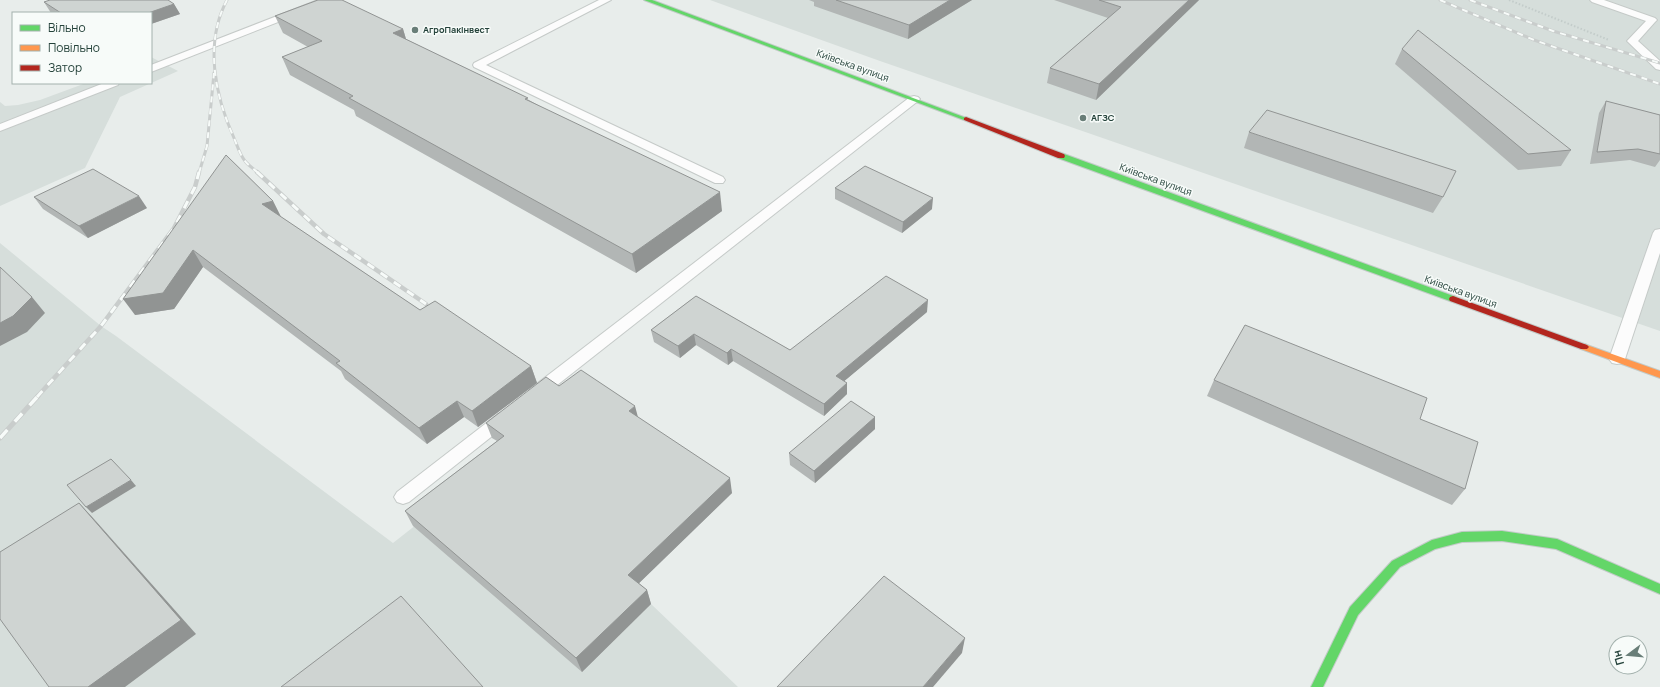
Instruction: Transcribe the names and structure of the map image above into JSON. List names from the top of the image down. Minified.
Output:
{"streets":{"main road":["Київська вулиця"]},"places":["АгроПакІнвест","АГЗС"],"legend":["Вільно","Повільно","Затор"],"north":"left"}
